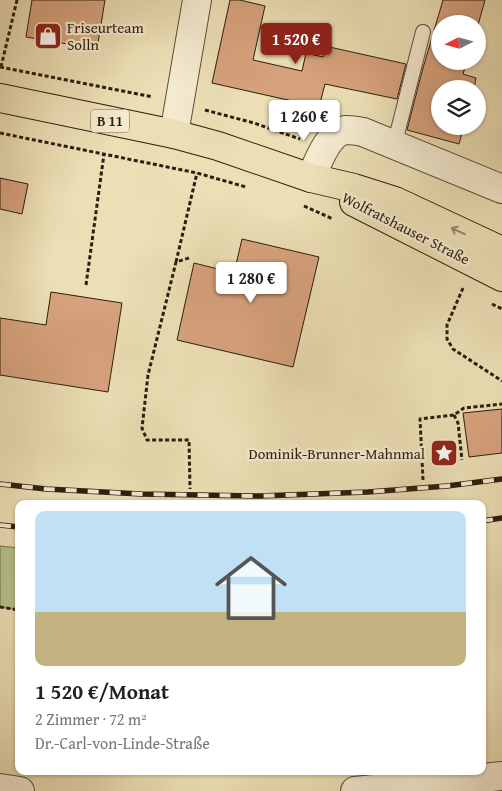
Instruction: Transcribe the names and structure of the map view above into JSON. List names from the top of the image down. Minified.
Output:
{"streets":{"main road":["B 11","Wolfratshauser Straße"]},"places":{"shop":["Friseurteam Solln"],"place":["Dominik-Brunner-Mahnmal"]},"north":"left","page":{"price":["1 520 €","1 260 €","1 280 €"],"list":[{"name":"1 520 €/Monat","note":"2 Zimmer · 72 m² · Dr.-Carl-von-Linde-Straße"}]}}
